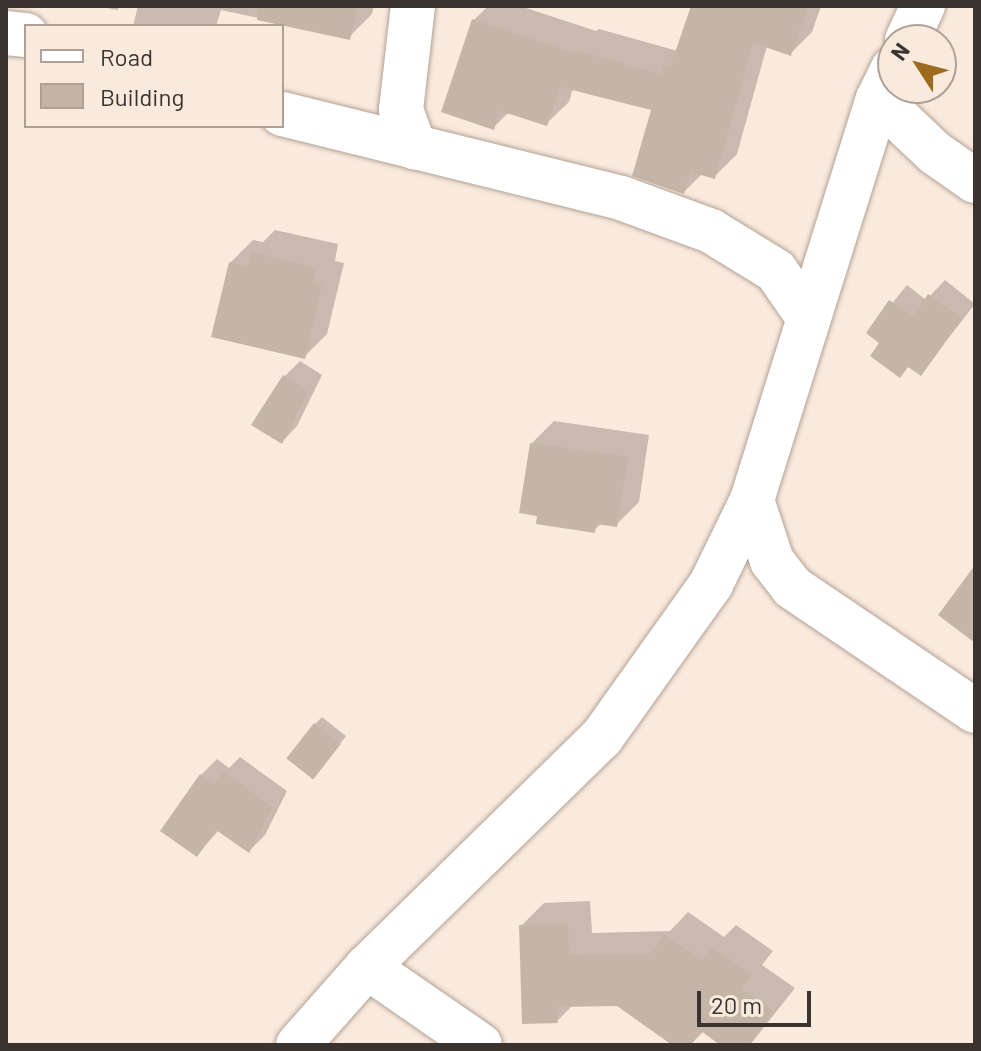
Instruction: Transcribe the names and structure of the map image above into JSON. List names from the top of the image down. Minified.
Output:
{"legend":["Road","Building"],"scale_bar":"20 m","north":"top left"}
